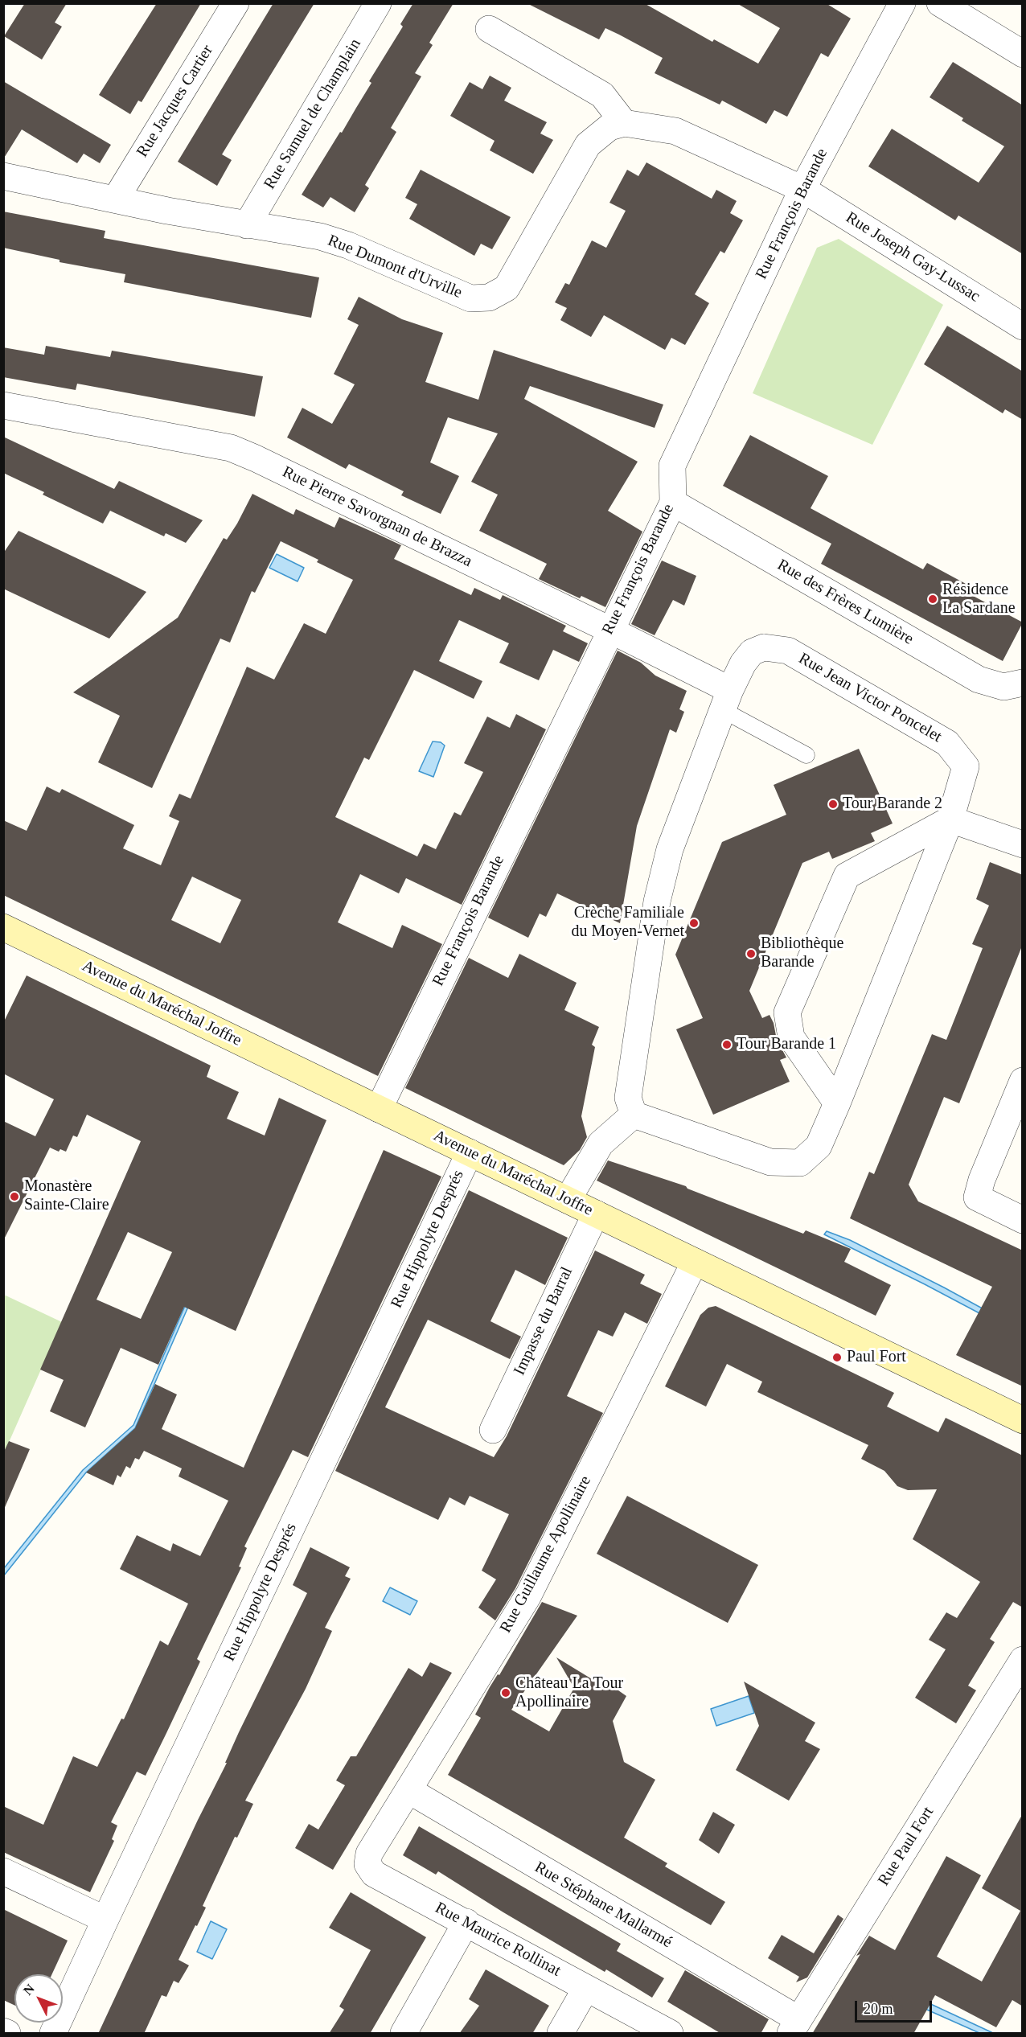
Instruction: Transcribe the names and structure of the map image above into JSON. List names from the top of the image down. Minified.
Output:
{"streets":{"main road":["Avenue du Maréchal Joffre"],"street":["Rue Jacques Cartier","Rue Samuel de Champlain","Rue François Barande","Rue Joseph Gay-Lussac","Rue Dumont d'Urville","Rue Pierre Savorgnan de Brazza","Rue des Frères Lumière","Rue Jean Victor Poncelet","Rue Hippolyte Després","Impasse du Barral","Rue Guillaume Apollinaire","Rue Paul Fort","Rue Stéphane Mallarmé","Rue Maurice Rollinat"]},"crossings":[["Rue Jacques Cartier","Rue Dumont d'Urville"],["Rue Samuel de Champlain","Rue Dumont d'Urville"],["Rue François Barande","Rue Joseph Gay-Lussac"],["Rue François Barande","Rue Pierre Savorgnan de Brazza"],["Rue François Barande","Rue des Frères Lumière"],["Rue François Barande","Avenue du Maréchal Joffre"],["Rue Pierre Savorgnan de Brazza","Rue Jean Victor Poncelet"],["Avenue du Maréchal Joffre","Rue Hippolyte Després"],["Avenue du Maréchal Joffre","Impasse du Barral"],["Avenue du Maréchal Joffre","Rue Guillaume Apollinaire"],["Rue Guillaume Apollinaire","Rue Stéphane Mallarmé"],["Rue Guillaume Apollinaire","Rue Maurice Rollinat"],["Rue Paul Fort","Rue Stéphane Mallarmé"]],"places":["Résidence La Sardane","Tour Barande 2","Crèche Familiale du Moyen-Vernet","Bibliothèque Barande","Tour Barande 1","Monastère Sainte-Claire","Paul Fort","Château La Tour Apollinaire"],"scale_bar":"20 m","north":"top left"}
